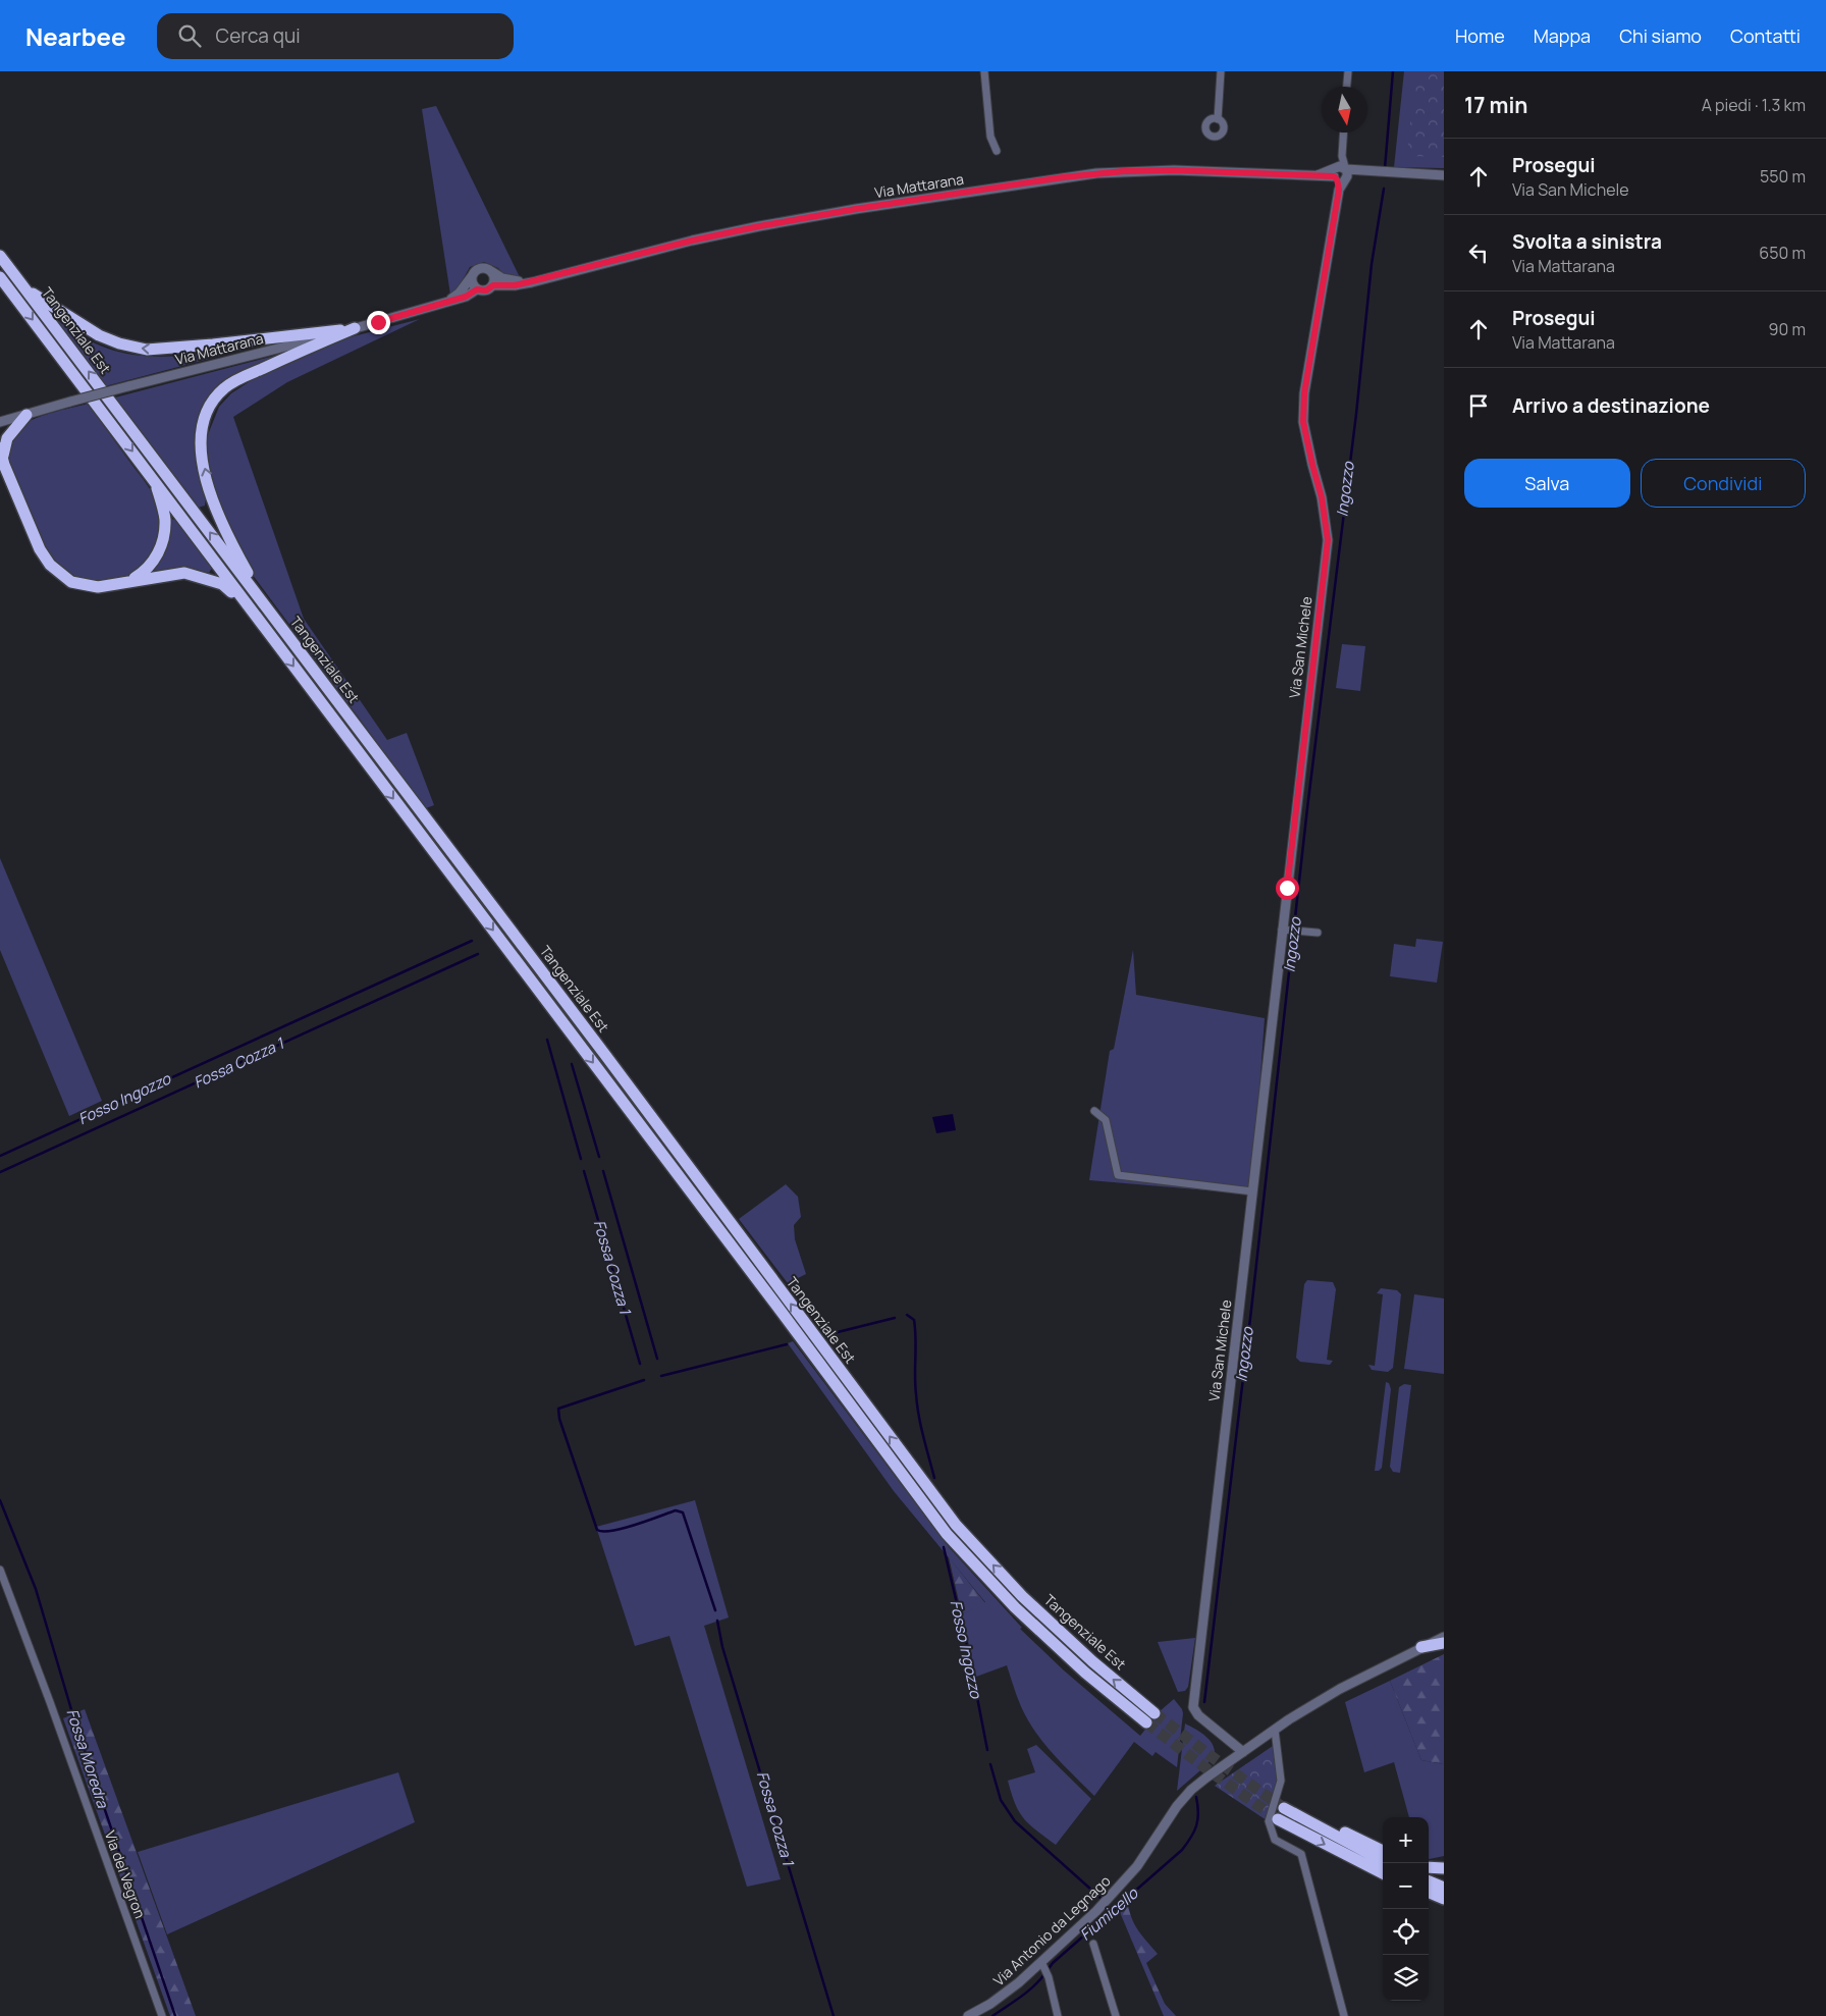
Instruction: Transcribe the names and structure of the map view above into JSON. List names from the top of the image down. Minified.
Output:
{"streets":{"highway":["Tangenziale Est"],"street":["Via Mattarana","Via San Michele","Via del Vegron","Via Antonio da Legnago"]},"crossings":[["Via Mattarana","Via San Michele"],["Via San Michele","Via Antonio da Legnago"]],"water":["Ingozzo","Fossa Cozza 1","Fosso Ingozzo","Fossa Moredra","Fiumicello"],"north":"bottom","page":{"header":"Nearbee","search":"Cerca qui","nav":["Home","Mappa","Chi siamo","Contatti"],"heading":["17 min","A piedi · 1.3 km"],"list":[["Prosegui","Via San Michele","550 m"],["Svolta a sinistra","Via Mattarana","650 m"],["Prosegui","Via Mattarana","90 m"],"Arrivo a destinazione"],"buttons":["Salva","Condividi"],"map_buttons":["+","−"]}}
